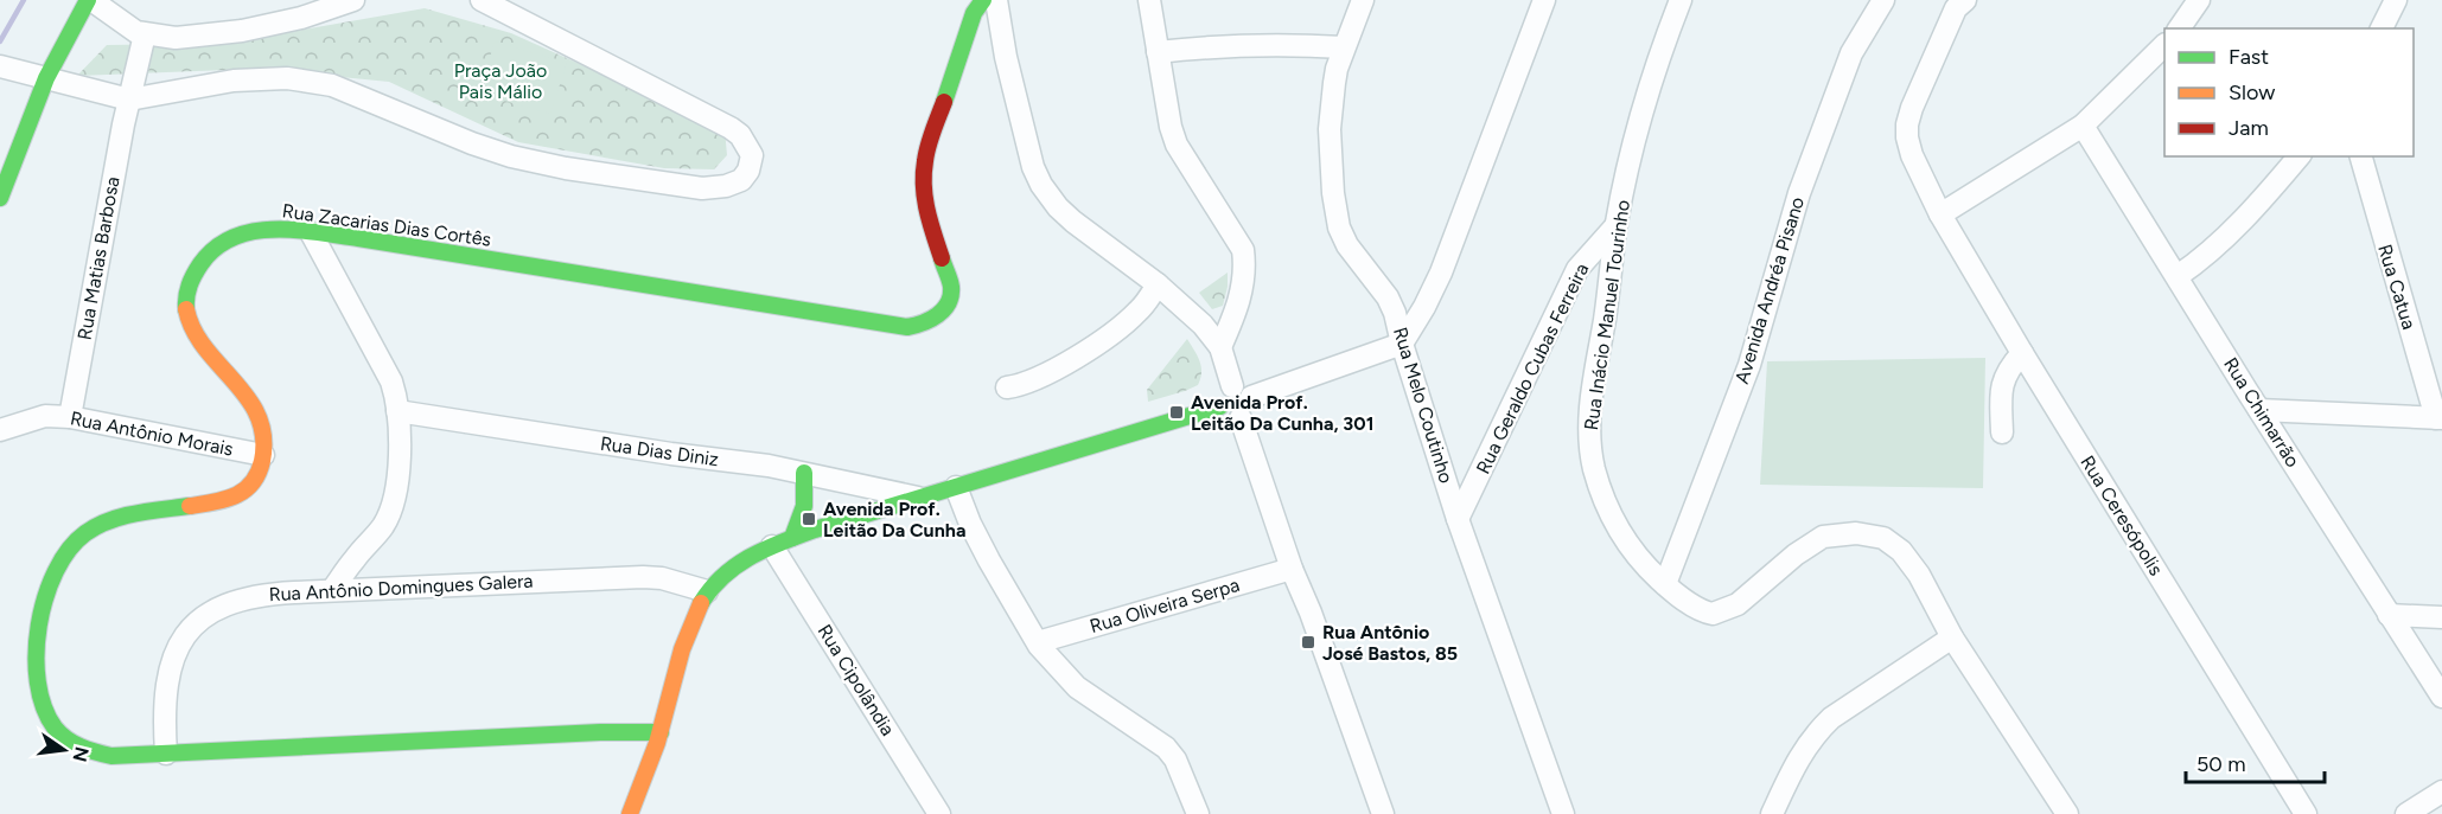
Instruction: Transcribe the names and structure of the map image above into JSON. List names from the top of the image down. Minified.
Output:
{"streets":{"street":["Rua Zacarias Dias Cortês","Rua Matias Barbosa","Rua Catua","Avenida Andréa Pisano","Rua Inácio Manuel Tourinho","Rua Geraldo Cubas Ferreira","Rua Melo Coutinho","Rua Chimarrão","Rua Antônio Morais","Rua Dias Diniz","Rua Ceresópolis","Rua Antônio Domingues Galera","Rua Oliveira Serpa","Rua Cipolândia"]},"crossings":[["Rua Zacarias Dias Cortês","Rua Antônio Morais"],["Rua Zacarias Dias Cortês","Rua Antônio Domingues Galera"],["Rua Matias Barbosa","Rua Antônio Morais"],["Avenida Andréa Pisano","Rua Inácio Manuel Tourinho"],["Rua Inácio Manuel Tourinho","Rua Geraldo Cubas Ferreira"],["Rua Geraldo Cubas Ferreira","Rua Melo Coutinho"]],"parks":["Praça João Pais Málio"],"places":{"transit":["Avenida Prof. Leitão Da Cunha, 301","Avenida Prof. Leitão Da Cunha","Rua Antônio José Bastos, 85"]},"legend":["Fast","Slow","Jam"],"scale_bar":"50 m","north":"right"}
